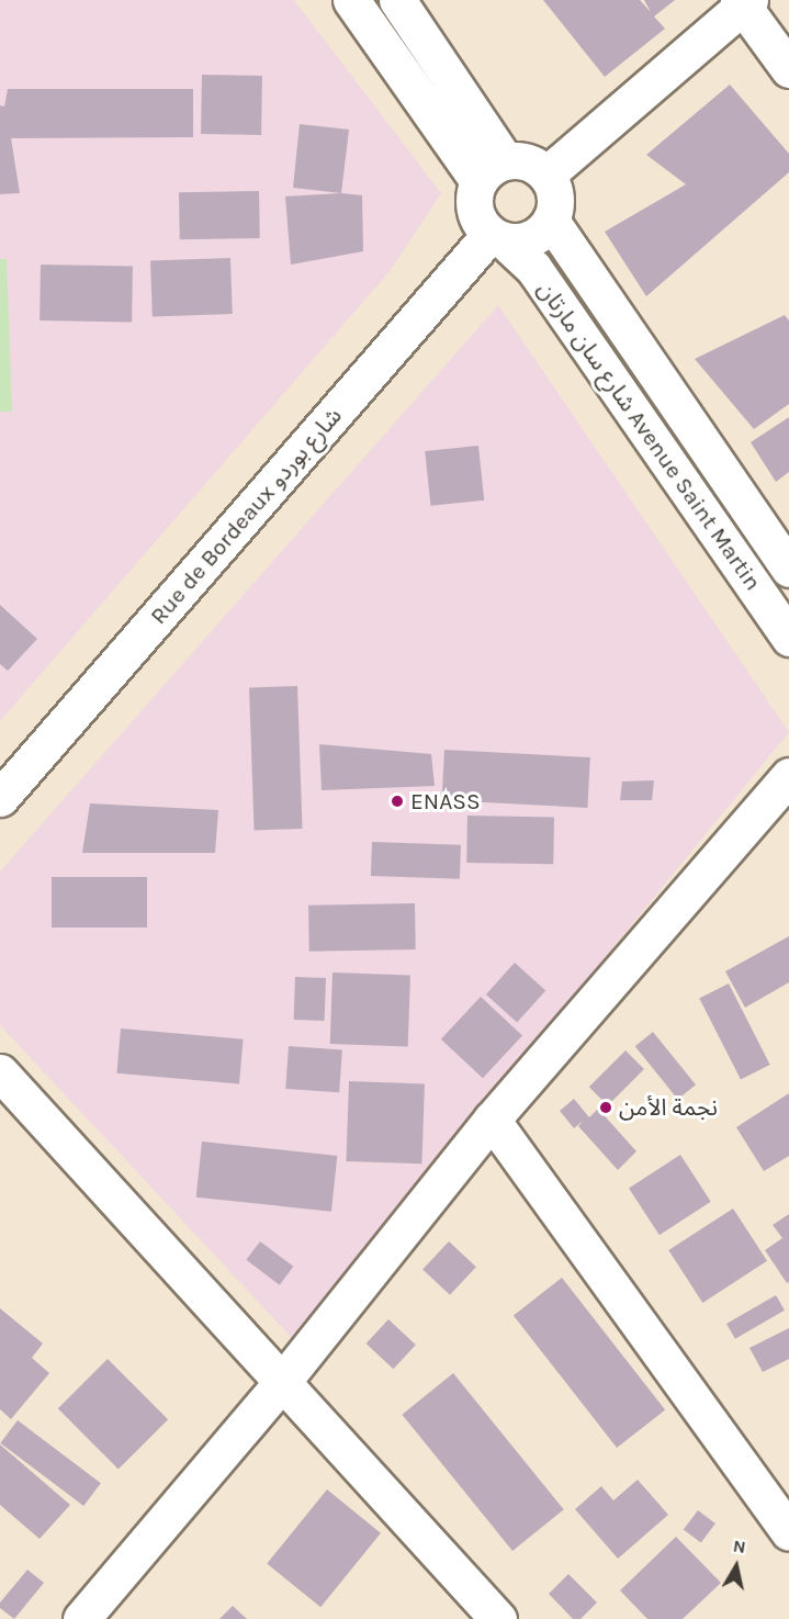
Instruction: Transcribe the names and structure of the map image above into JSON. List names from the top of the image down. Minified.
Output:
{"streets":{"street":["شارع سان مارتان Avenue Saint Martin","Rue de Bordeaux شارع بوردو"]},"crossings":[["شارع سان مارتان Avenue Saint Martin","Rue de Bordeaux شارع بوردو"]],"places":["ENASS","نجمة الأمن"],"north":"top"}
